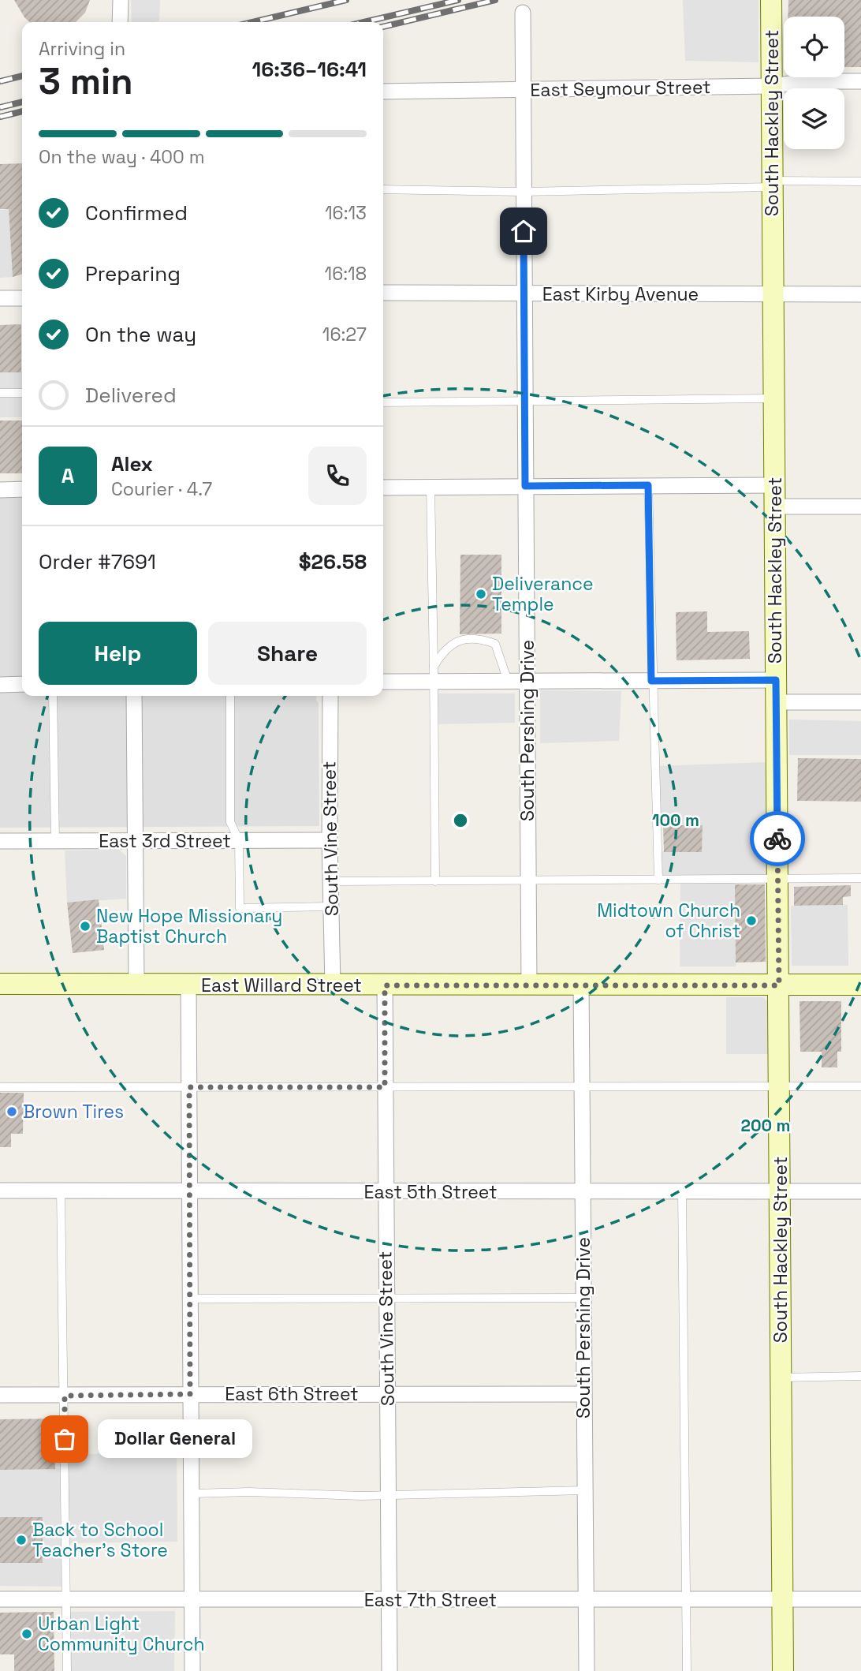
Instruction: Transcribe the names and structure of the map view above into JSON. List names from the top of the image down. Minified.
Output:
{"streets":{"street":["East Seymour Street","South Hackley Street","East Kirby Avenue","South Pershing Drive","South Vine Street","East 3rd Street","East Willard Street","East 5th Street","East 6th Street","East 7th Street"]},"crossings":[["East Seymour Street","South Hackley Street"],["East Seymour Street","South Pershing Drive"],["South Hackley Street","East Kirby Avenue"],["South Hackley Street","East Willard Street"],["South Hackley Street","East 5th Street"],["South Hackley Street","East 7th Street"],["East Kirby Avenue","South Pershing Drive"],["South Pershing Drive","East Willard Street"],["South Pershing Drive","East 5th Street"],["South Pershing Drive","East 6th Street"],["South Pershing Drive","East 7th Street"],["South Vine Street","East 3rd Street"],["South Vine Street","East Willard Street"],["South Vine Street","East 5th Street"],["South Vine Street","East 6th Street"],["South Vine Street","East 7th Street"]],"places":["Deliverance Temple","Midtown Church of Christ","New Hope Missionary Baptist Church","Brown Tires","Dollar General","Back to School Teacher's Store","Urban Light Community Church"],"page":{"heading":["3 min","Arriving in","16:36–16:41"],"panel":["Alex","Courier · 4.7","Order #7691","$26.58"],"bar":"On the way · 400 m","list":[["Confirmed","16:13"],["Preparing","16:18"],["On the way","16:27"],"Delivered"],"round":"A","buttons":["Help","Share"],"bubble":"Dollar General"},"rings":["100 m","200 m"]}
